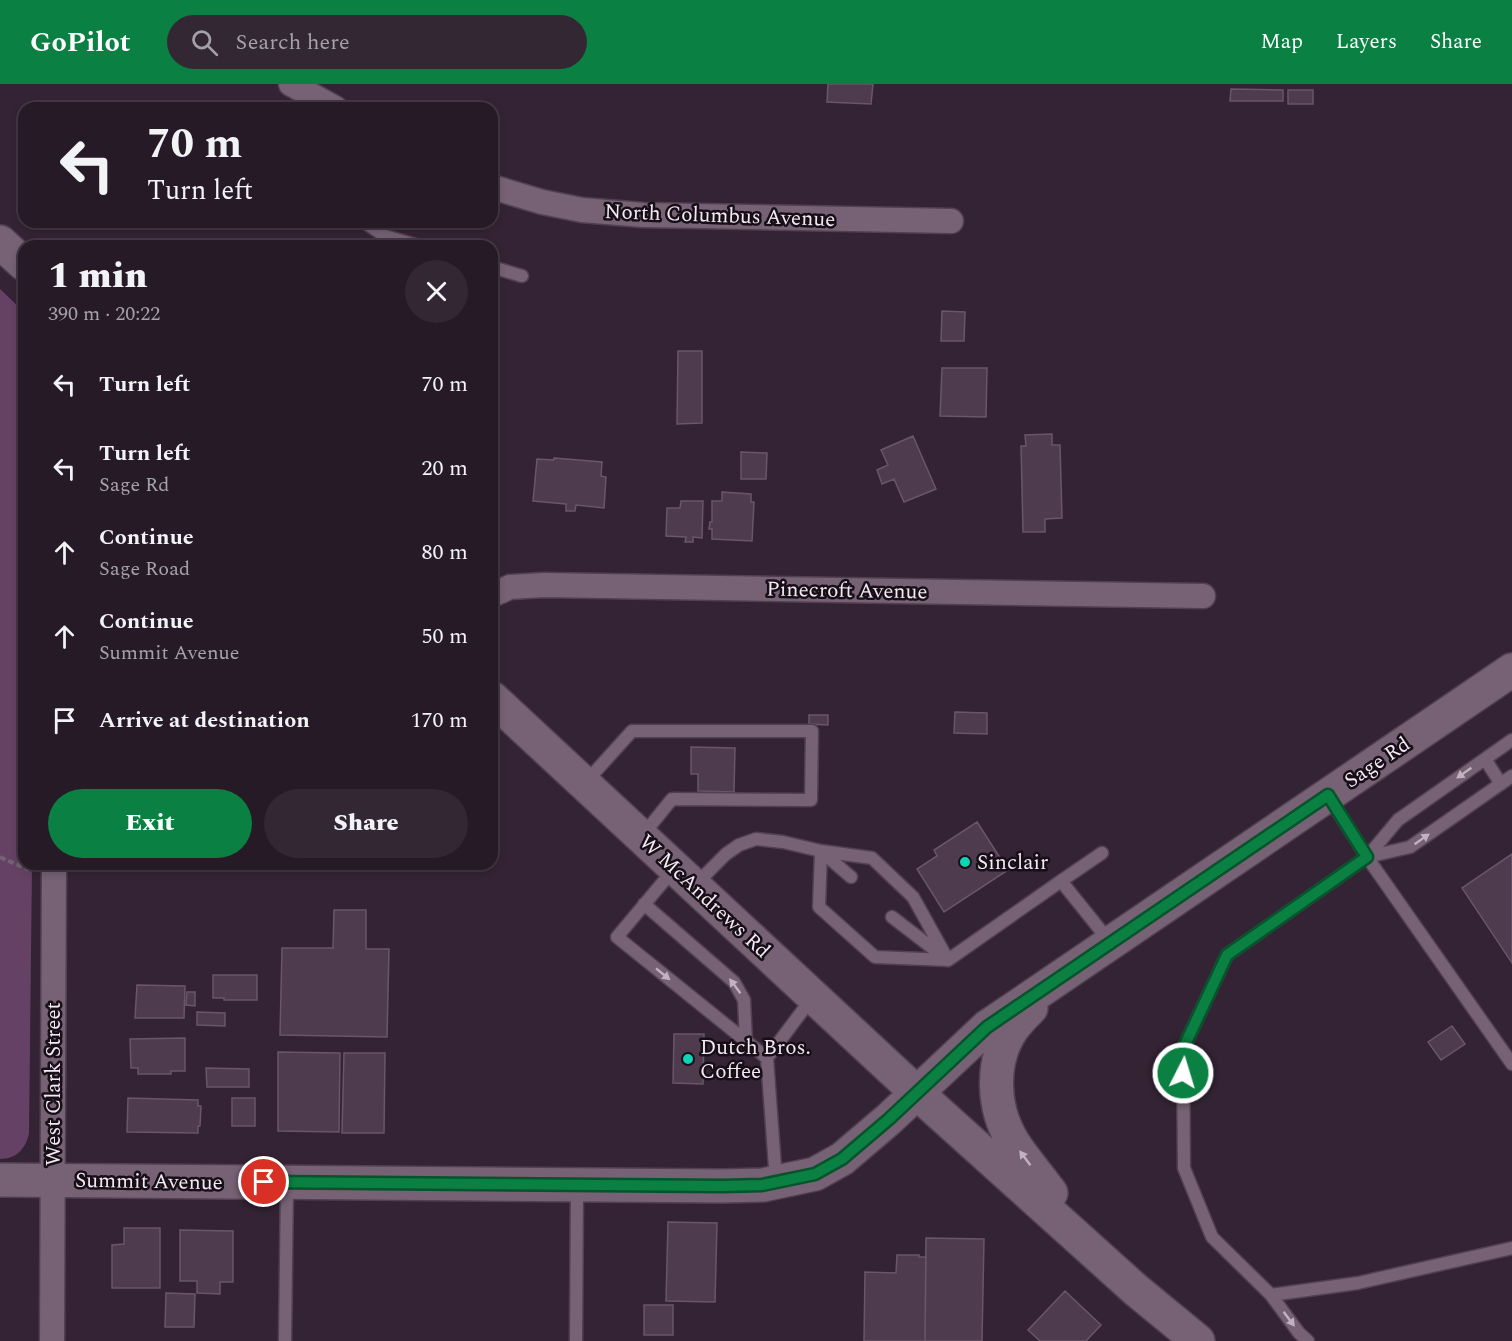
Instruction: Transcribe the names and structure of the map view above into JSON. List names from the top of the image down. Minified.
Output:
{"streets":{"main road":["Sage Rd","W McAndrews Rd","Summit Avenue"],"street":["North Columbus Avenue","Pinecroft Avenue","West Clark Street"]},"crossings":[["Sage Rd","Summit Avenue"],["W McAndrews Rd","Summit Avenue"],["West Clark Street","Summit Avenue"]],"places":["Sinclair","Dutch Bros. Coffee"],"page":{"header":"GoPilot","search":"Search here","nav":["Map","Layers","Share"],"turn":["70 m","Turn left"],"heading":["1 min","390 m · 20:22"],"list":[{"name":"Turn left","value":"70 m"},{"name":"Turn left","note":"Sage Rd","value":"20 m"},{"name":"Continue","note":"Sage Road","value":"80 m"},{"name":"Continue","note":"Summit Avenue","value":"50 m"},{"name":"Arrive at destination","value":"170 m"}],"buttons":["Exit","Share"]}}
